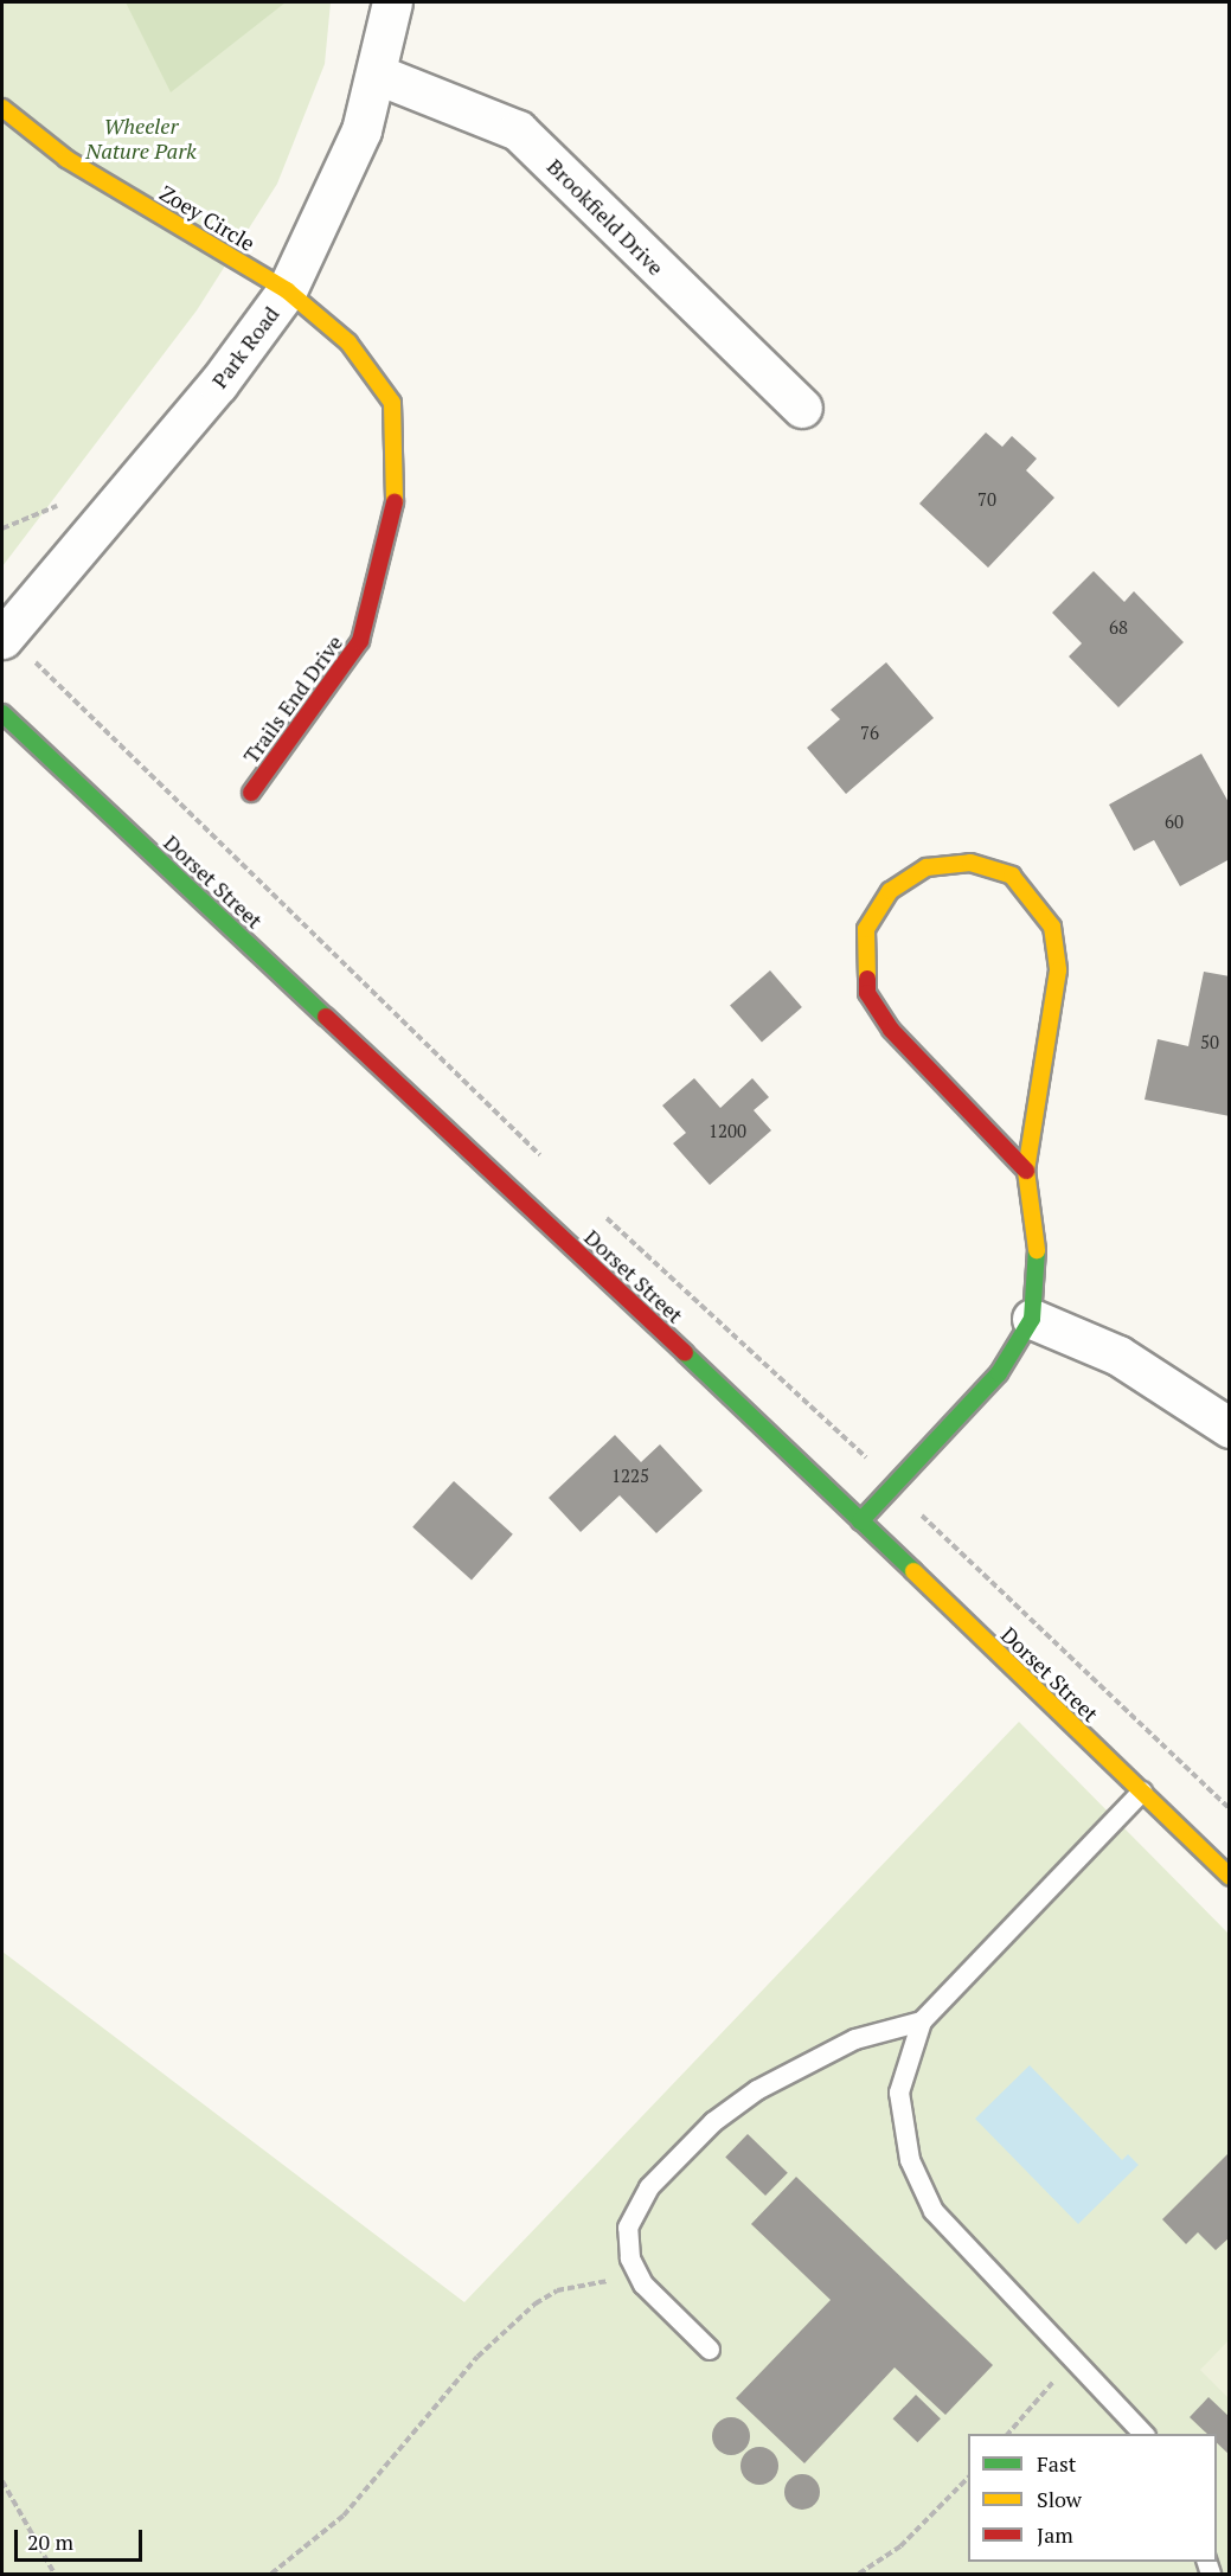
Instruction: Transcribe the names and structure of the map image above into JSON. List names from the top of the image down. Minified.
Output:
{"streets":{"street":["Brookfield Drive","Zoey Circle","Park Road","Trails End Drive","Dorset Street"]},"crossings":[["Brookfield Drive","Park Road"],["Zoey Circle","Park Road"],["Zoey Circle","Trails End Drive"],["Park Road","Trails End Drive"]],"parks":["Wheeler Nature Park"],"house_numbers":["70","68","76","60","50","1200","1225"],"legend":["Fast","Slow","Jam"],"scale_bar":"20 m"}
